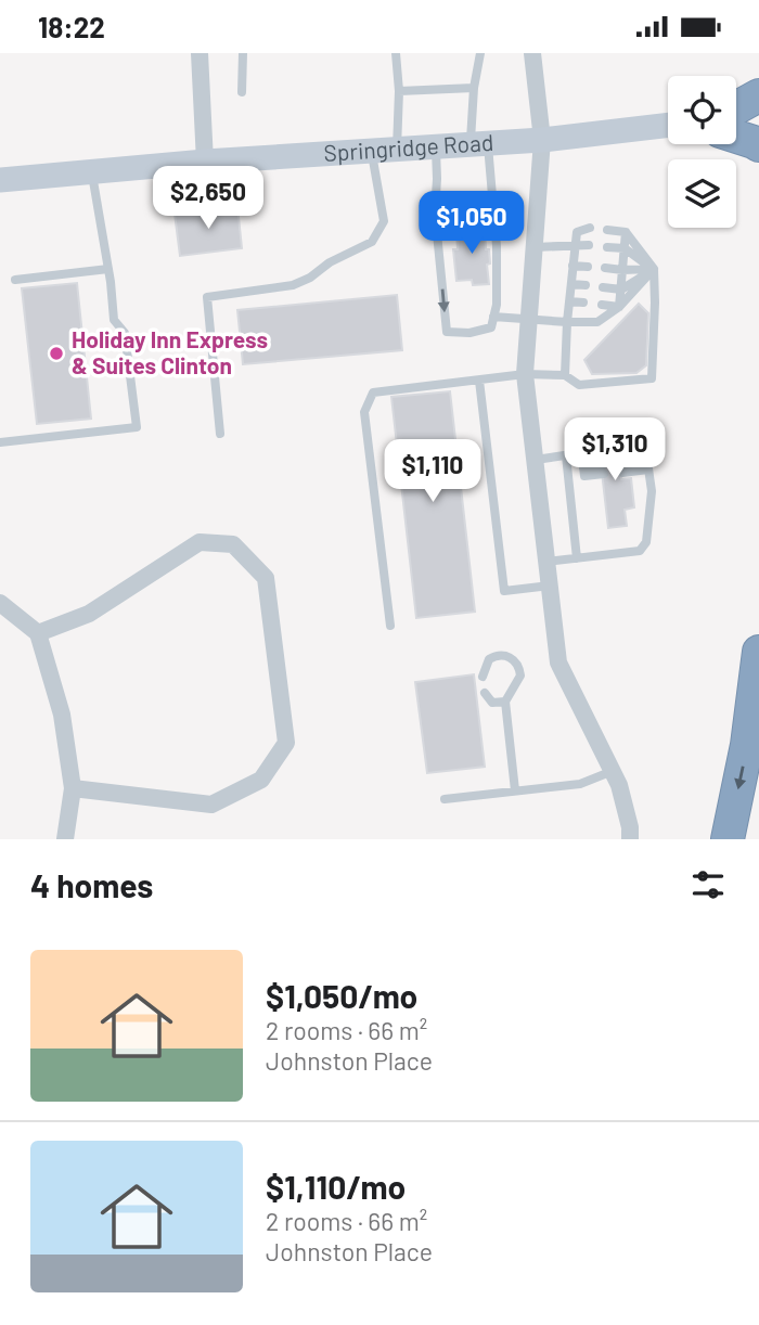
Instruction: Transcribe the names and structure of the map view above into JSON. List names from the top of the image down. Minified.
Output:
{"streets":{"main road":["Springridge Road"]},"places":["Holiday Inn Express & Suites Clinton"],"page":{"status":"18:22","price":["$2,650","$1,050","$1,310","$1,110"],"heading":"4 homes","list":[{"name":"$1,050/mo","note":"2 rooms · 66 m² · Johnston Place"},{"name":"$1,110/mo","note":"2 rooms · 66 m² · Johnston Place"}]}}
